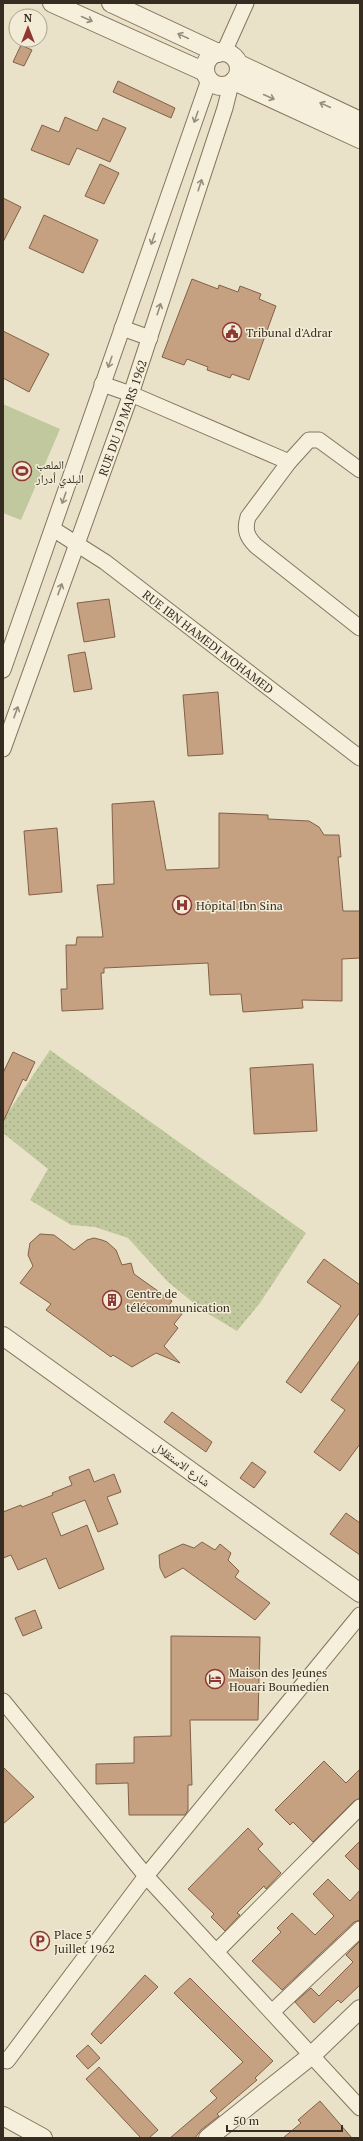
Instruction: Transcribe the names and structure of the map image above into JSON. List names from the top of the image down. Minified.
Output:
{"streets":{"street":["RUE DU 19 MARS 1962","RUE IBN HAMEDI MOHAMED","شارع الاستقلال"]},"crossings":[["RUE DU 19 MARS 1962","RUE IBN HAMEDI MOHAMED"]],"places":{"public building":["Tribunal d'Adrar"],"sports":["الملعب البلدي أدرار"],"hospital":["Hôpital Ibn Sina"],"building":["Centre de télécommunication"],"hotel":["Maison des Jeunes Houari Boumedien"],"parking":["Place 5 Juillet 1962"]},"scale_bar":"50 m","north":"top"}
